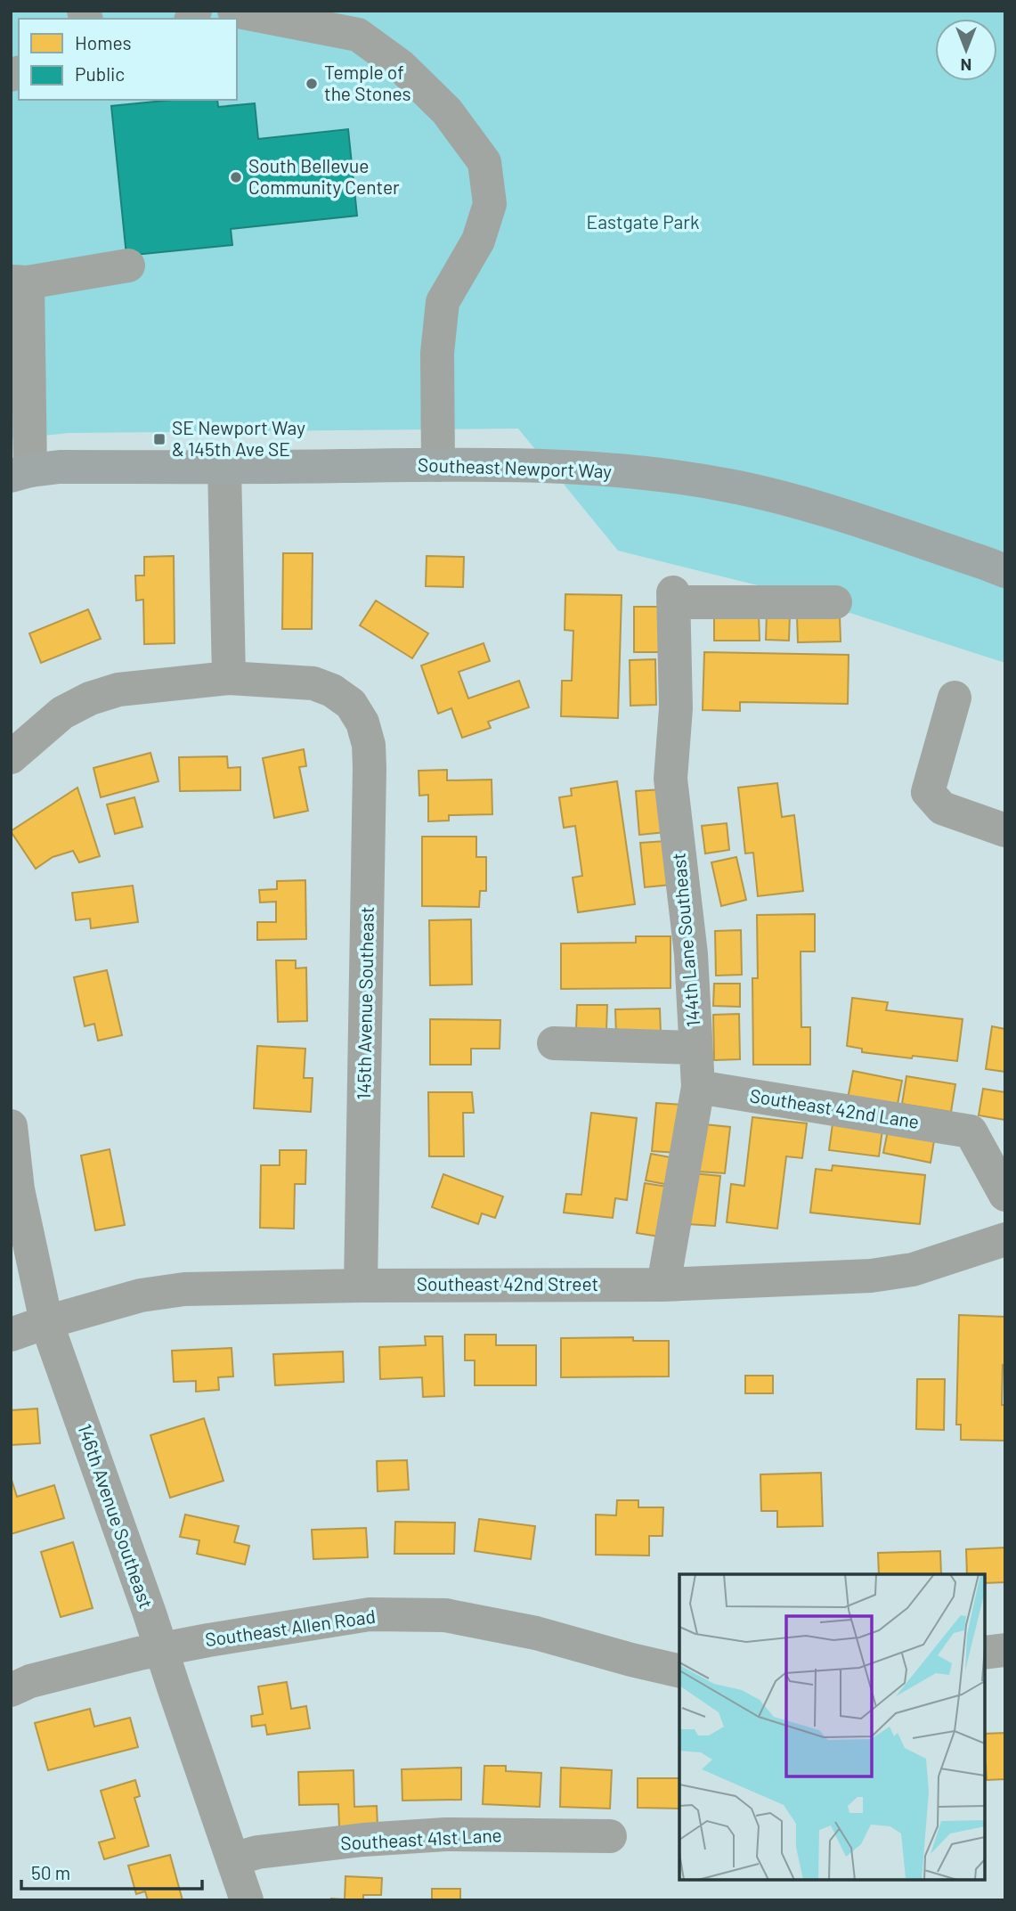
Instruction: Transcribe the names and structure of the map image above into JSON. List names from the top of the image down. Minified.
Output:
{"streets":{"main road":["Southeast Newport Way"],"street":["144th Lane Southeast","145th Avenue Southeast","Southeast 42nd Lane","Southeast 42nd Street","146th Avenue Southeast","Southeast Allen Road","Southeast 41st Lane"]},"crossings":[["144th Lane Southeast","Southeast 42nd Lane"],["144th Lane Southeast","Southeast 42nd Street"],["145th Avenue Southeast","Southeast 42nd Street"],["Southeast 42nd Street","146th Avenue Southeast"],["146th Avenue Southeast","Southeast Allen Road"],["146th Avenue Southeast","Southeast 41st Lane"]],"parks":["Eastgate Park"],"places":{"other":["Temple of the Stones","South Bellevue Community Center"],"transit":["SE Newport Way & 145th Ave SE"]},"legend":["Homes","Public"],"scale_bar":"50 m","north":"bottom"}
